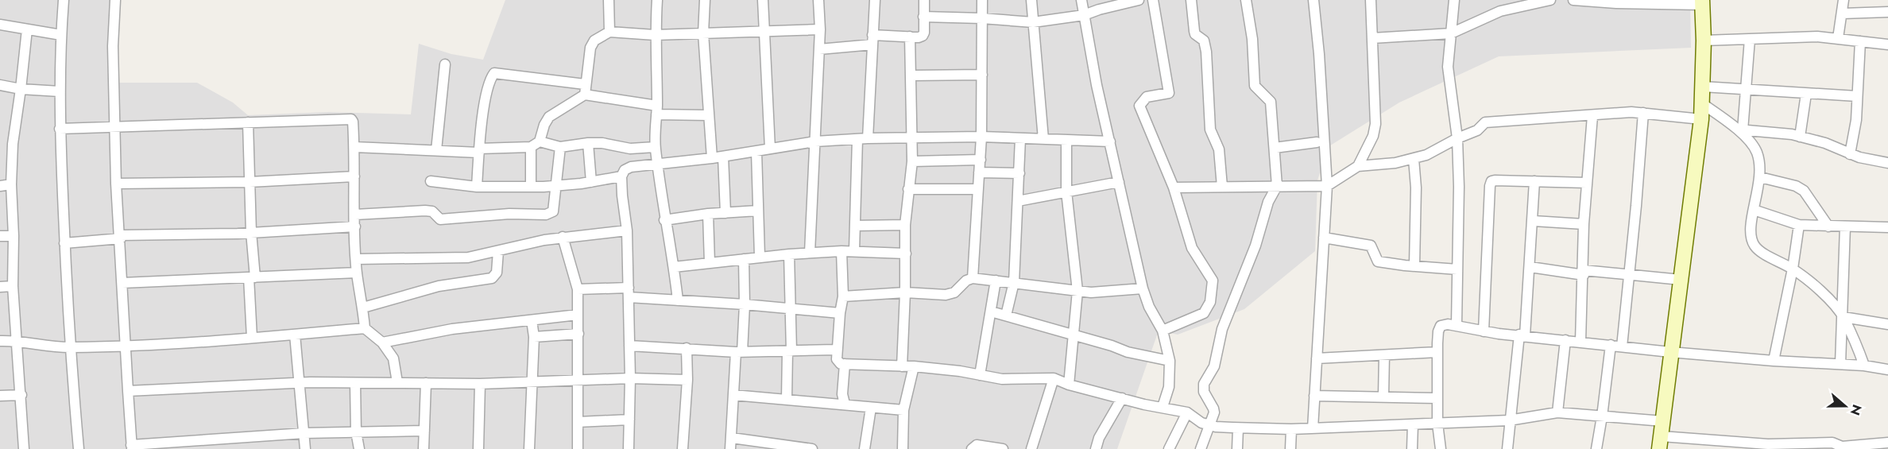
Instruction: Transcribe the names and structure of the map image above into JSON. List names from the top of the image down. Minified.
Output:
{"north":"right"}
